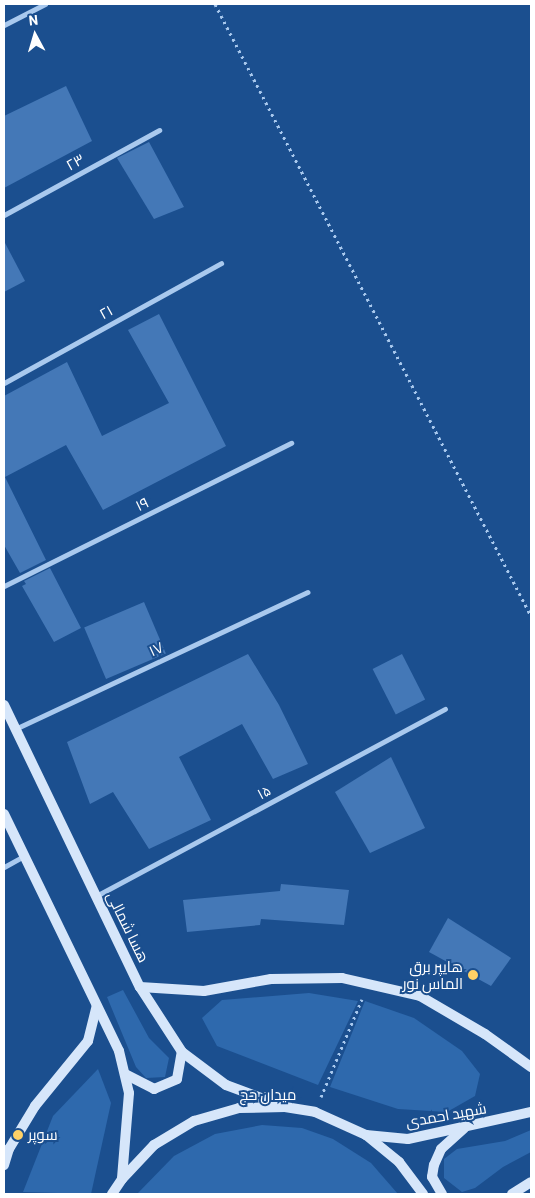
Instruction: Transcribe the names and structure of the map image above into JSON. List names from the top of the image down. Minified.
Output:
{"streets":{"main road":["هسا شمالی","میدان حج","شهید احمدی"],"street":["۲۳","۲۱","۱۹","۱۷","۱۵"]},"crossings":[["۱۷","هسا شمالی"],["۱۵","هسا شمالی"],["هسا شمالی","میدان حج"],["میدان حج","شهید احمدی"]],"places":["هایپر برق الماس نور","سوپر"],"north":"top"}
